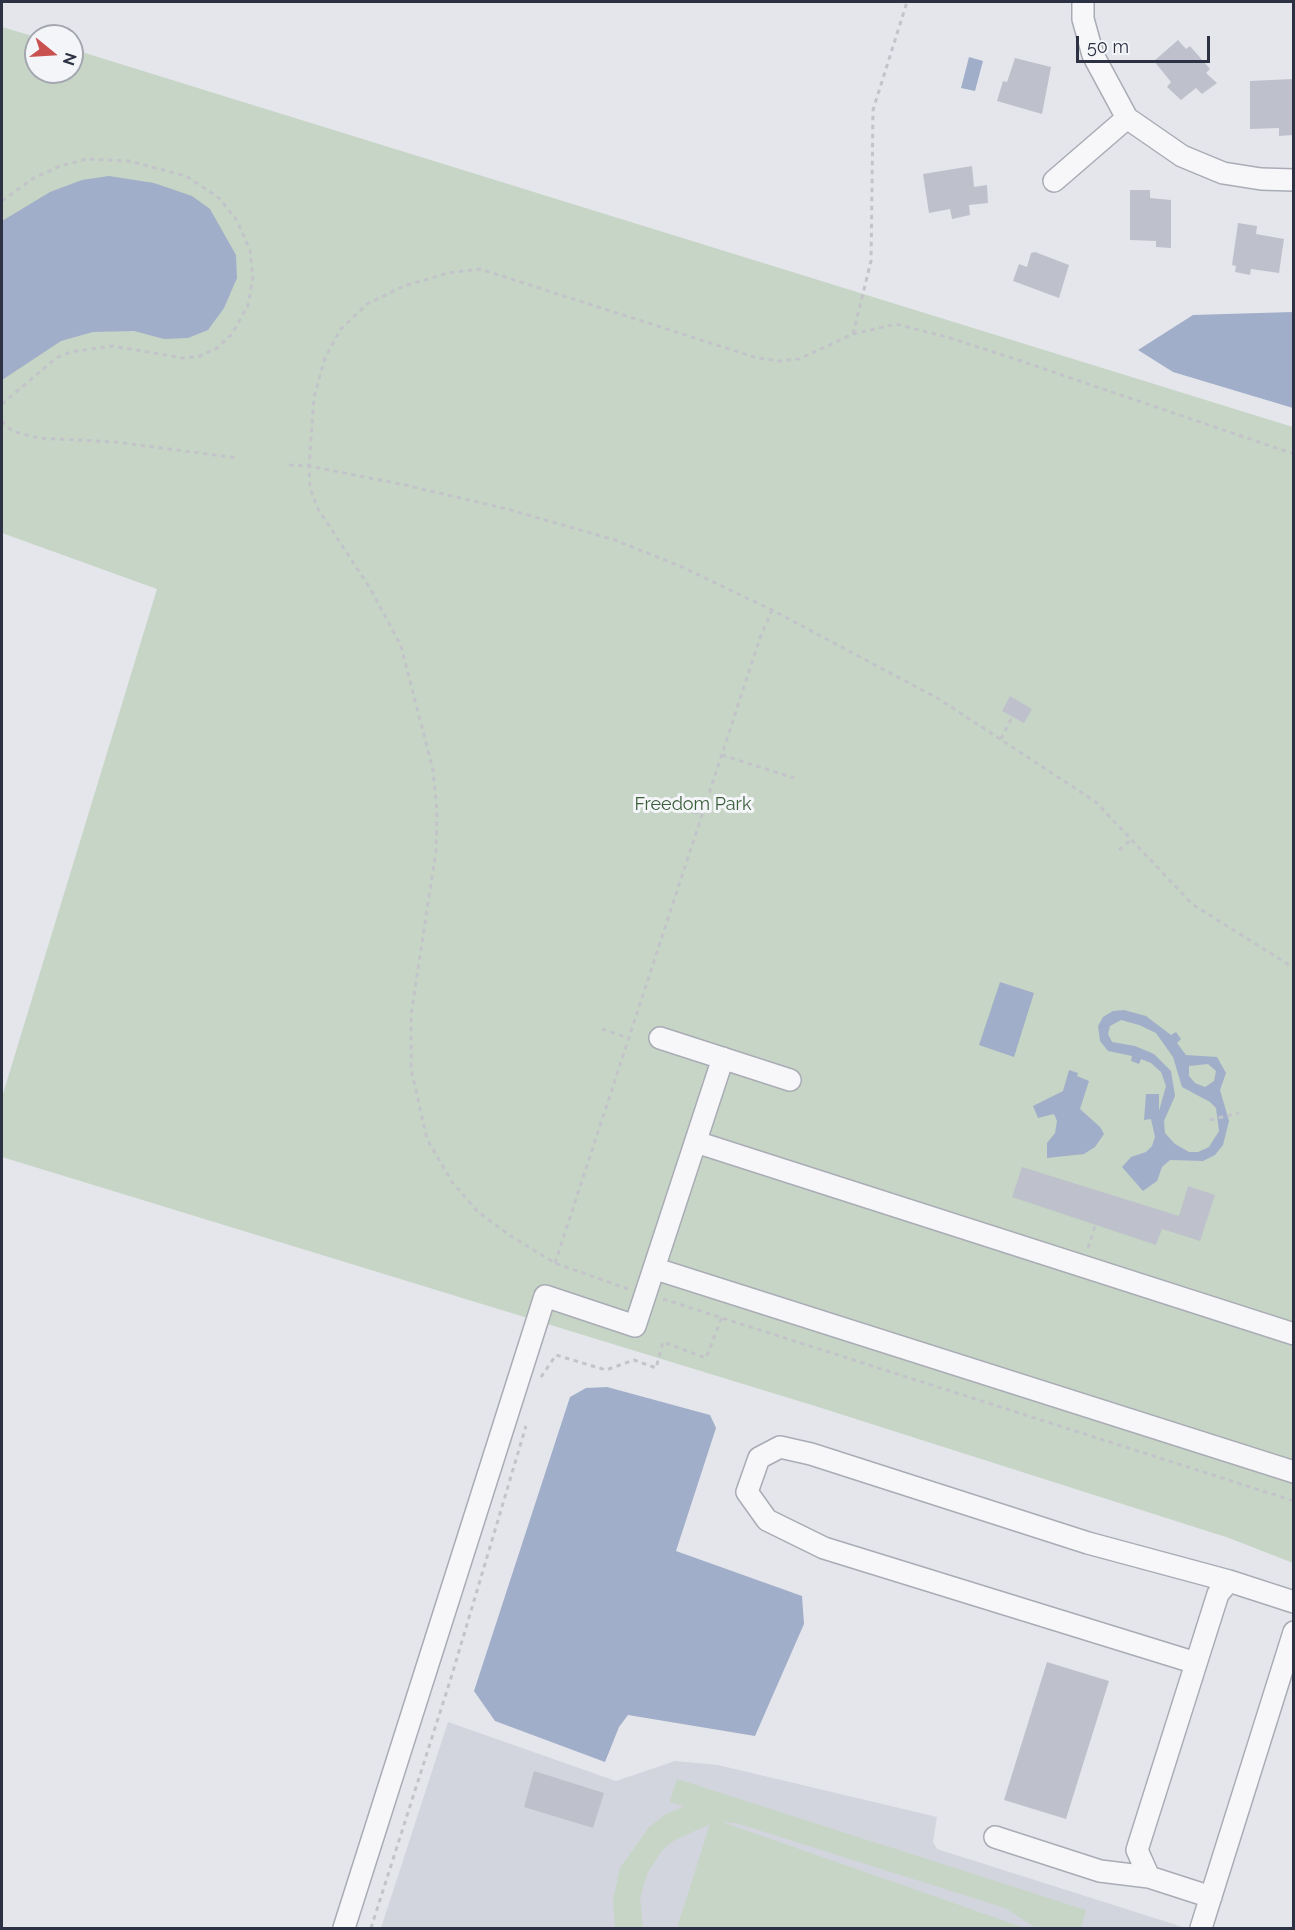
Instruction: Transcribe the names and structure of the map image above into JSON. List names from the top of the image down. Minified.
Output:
{"parks":["Freedom Park"],"scale_bar":"50 m","north":"right"}
